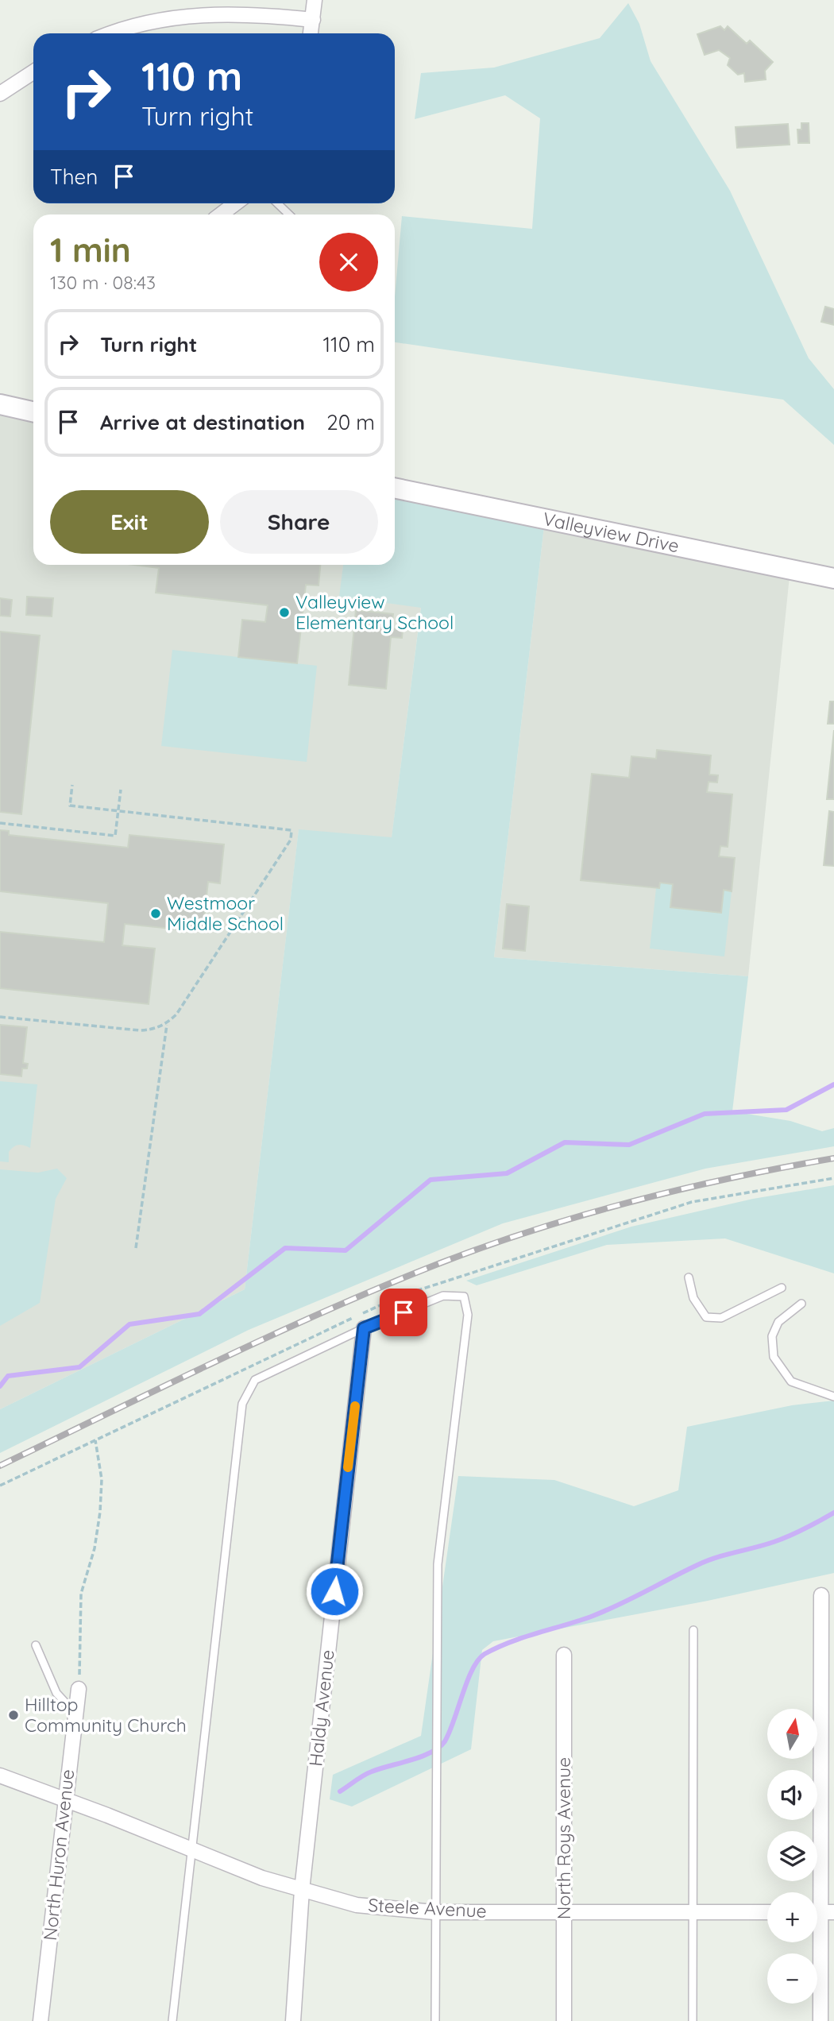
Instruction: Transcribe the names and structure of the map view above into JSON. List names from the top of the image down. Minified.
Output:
{"streets":{"street":["Valleyview Drive","Haldy Avenue","North Roys Avenue","North Huron Avenue","Steele Avenue"]},"crossings":[["Haldy Avenue","Steele Avenue"],["North Roys Avenue","Steele Avenue"],["North Huron Avenue","Steele Avenue"]],"places":["Valleyview Elementary School","Westmoor Middle School","Hilltop Community Church"],"north":"top","page":{"turn":["110 m","Turn right"],"then":"Then","heading":["1 min","130 m · 08:43"],"list":[{"name":"Turn right","value":"110 m"},{"name":"Arrive at destination","value":"20 m"}],"buttons":["Exit","Share"],"map_buttons":["+","−"]}}
